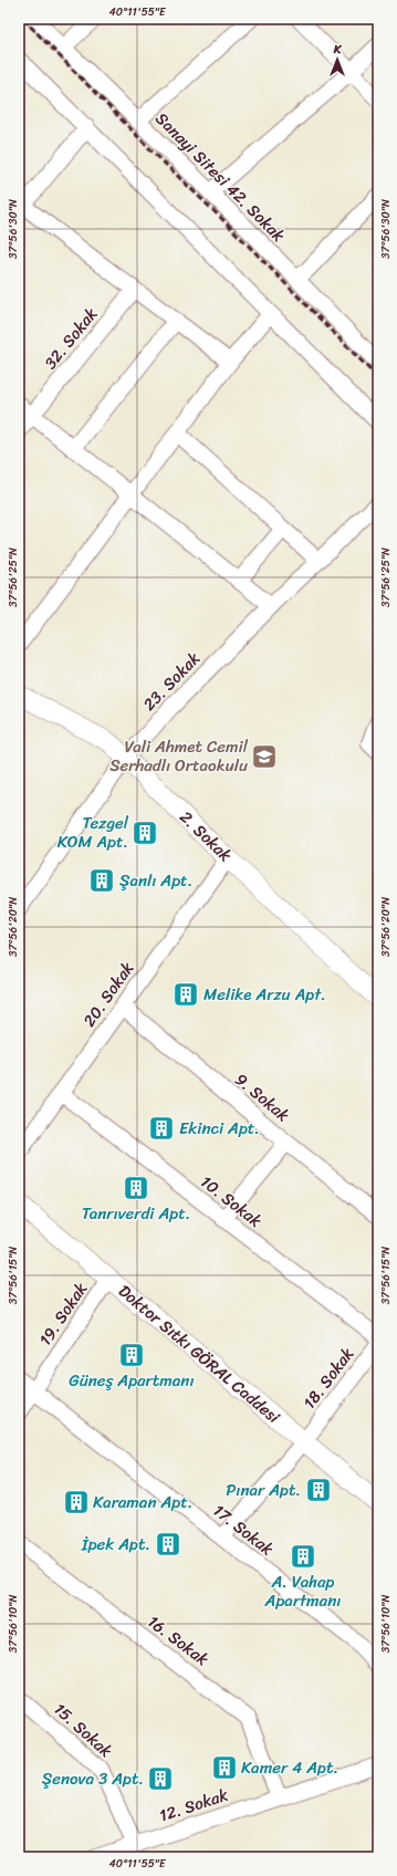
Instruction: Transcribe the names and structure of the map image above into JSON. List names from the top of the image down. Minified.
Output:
{"streets":{"street":["Sanayi Sitesi 42. Sokak","32. Sokak","23. Sokak","2. Sokak","20. Sokak","9. Sokak","10. Sokak","19. Sokak","Doktor Sıtkı GÖRAL Caddesi","18. Sokak","17. Sokak","16. Sokak","15. Sokak","12. Sokak"]},"crossings":[["23. Sokak","2. Sokak"],["2. Sokak","20. Sokak"],["20. Sokak","9. Sokak"],["20. Sokak","10. Sokak"],["19. Sokak","Doktor Sıtkı GÖRAL Caddesi"],["19. Sokak","17. Sokak"],["Doktor Sıtkı GÖRAL Caddesi","18. Sokak"],["18. Sokak","17. Sokak"],["16. Sokak","12. Sokak"],["15. Sokak","12. Sokak"]],"places":{"school or university":["Vali Ahmet Cemil Serhadlı Ortaokulu"],"building":["Tezgel KOM Apt.","Şanlı Apt.","Melike Arzu Apt.","Ekinci Apt.","Tanrıverdi Apt.","Güneş Apartmanı","Pınar Apt.","Karaman Apt.","İpek Apt.","A. Vahap Apartmanı","Kamer 4 Apt.","Şenova 3 Apt."]},"north":"top","coordinates":["40°11'55\"E","37°56'30\"N","37°56'25\"N","37°56'20\"N","37°56'15\"N","37°56'10\"N"]}
